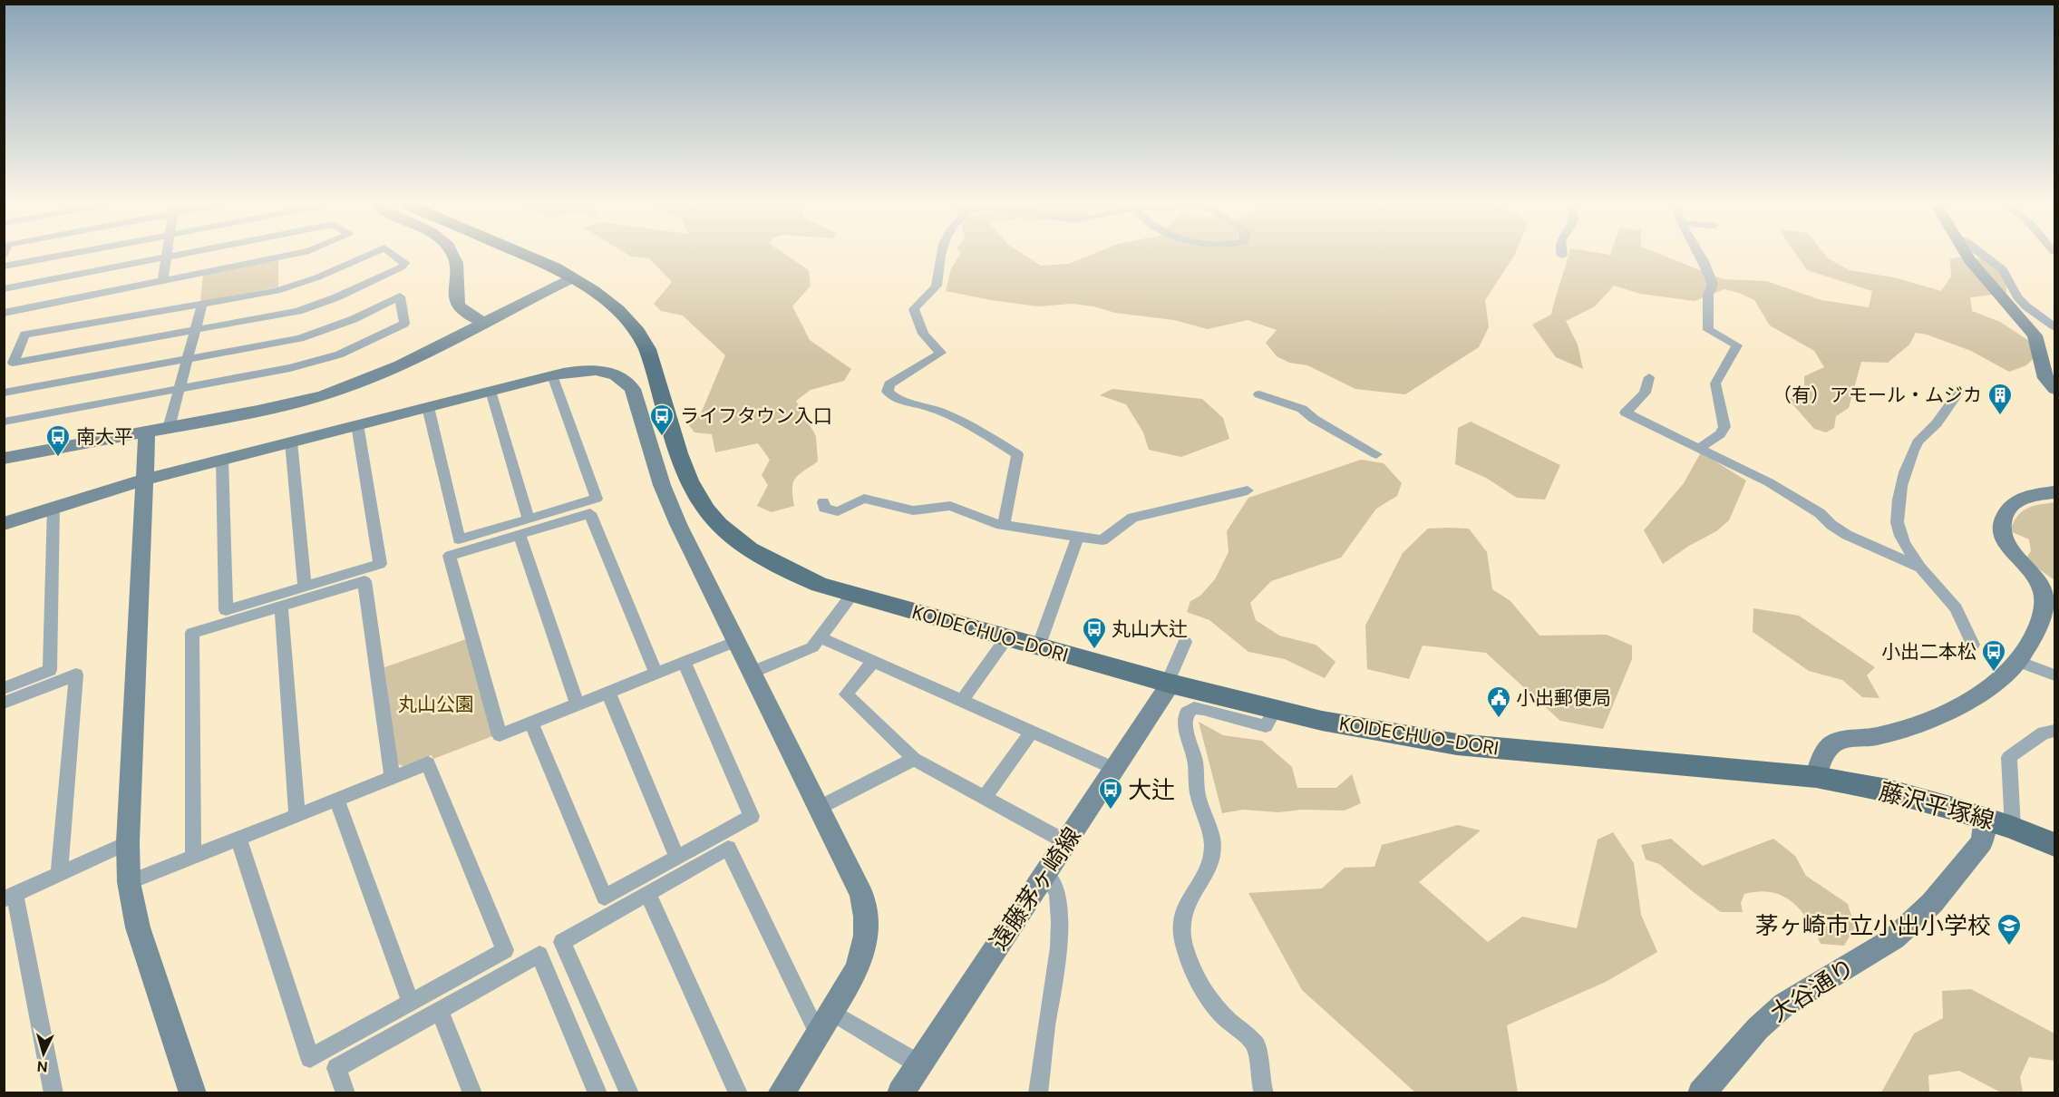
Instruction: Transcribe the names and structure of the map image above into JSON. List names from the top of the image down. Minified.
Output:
{"streets":{"main road":["KOIDECHUO-DORI","藤沢平塚線"],"street":["遠藤茅ヶ崎線","大谷通り"]},"crossings":[["KOIDECHUO-DORI","藤沢平塚線"],["KOIDECHUO-DORI","遠藤茅ヶ崎線"],["藤沢平塚線","大谷通り"]],"parks":["丸山公園"],"places":{"building":["（有）アモール・ムジカ"],"bus stop":["ライフタウン入口","南大平","丸山大辻","小出二本松","大辻"],"public building":["小出郵便局"],"school or university":["茅ヶ崎市立小出小学校"]},"north":"bottom"}
